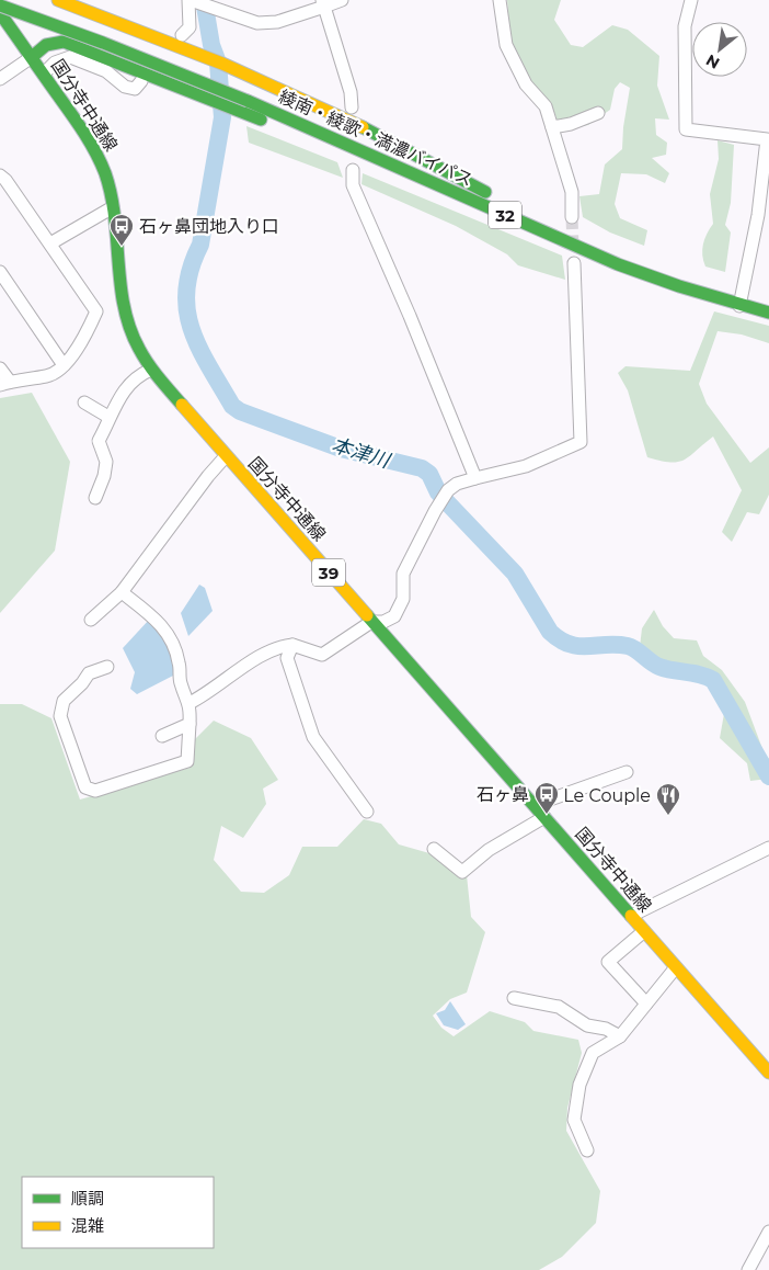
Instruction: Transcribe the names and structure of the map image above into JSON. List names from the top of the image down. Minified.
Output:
{"streets":{"main road":["国分寺中通線","綾南・綾歌・満濃バイパス","32","39"]},"crossings":[["国分寺中通線","綾南・綾歌・満濃バイパス"]],"water":["本津川"],"places":{"bus stop":["石ヶ鼻団地入り口","石ヶ鼻"],"restaurant":["Le Couple"]},"legend":["順調","混雑"],"north":"bottom left"}
